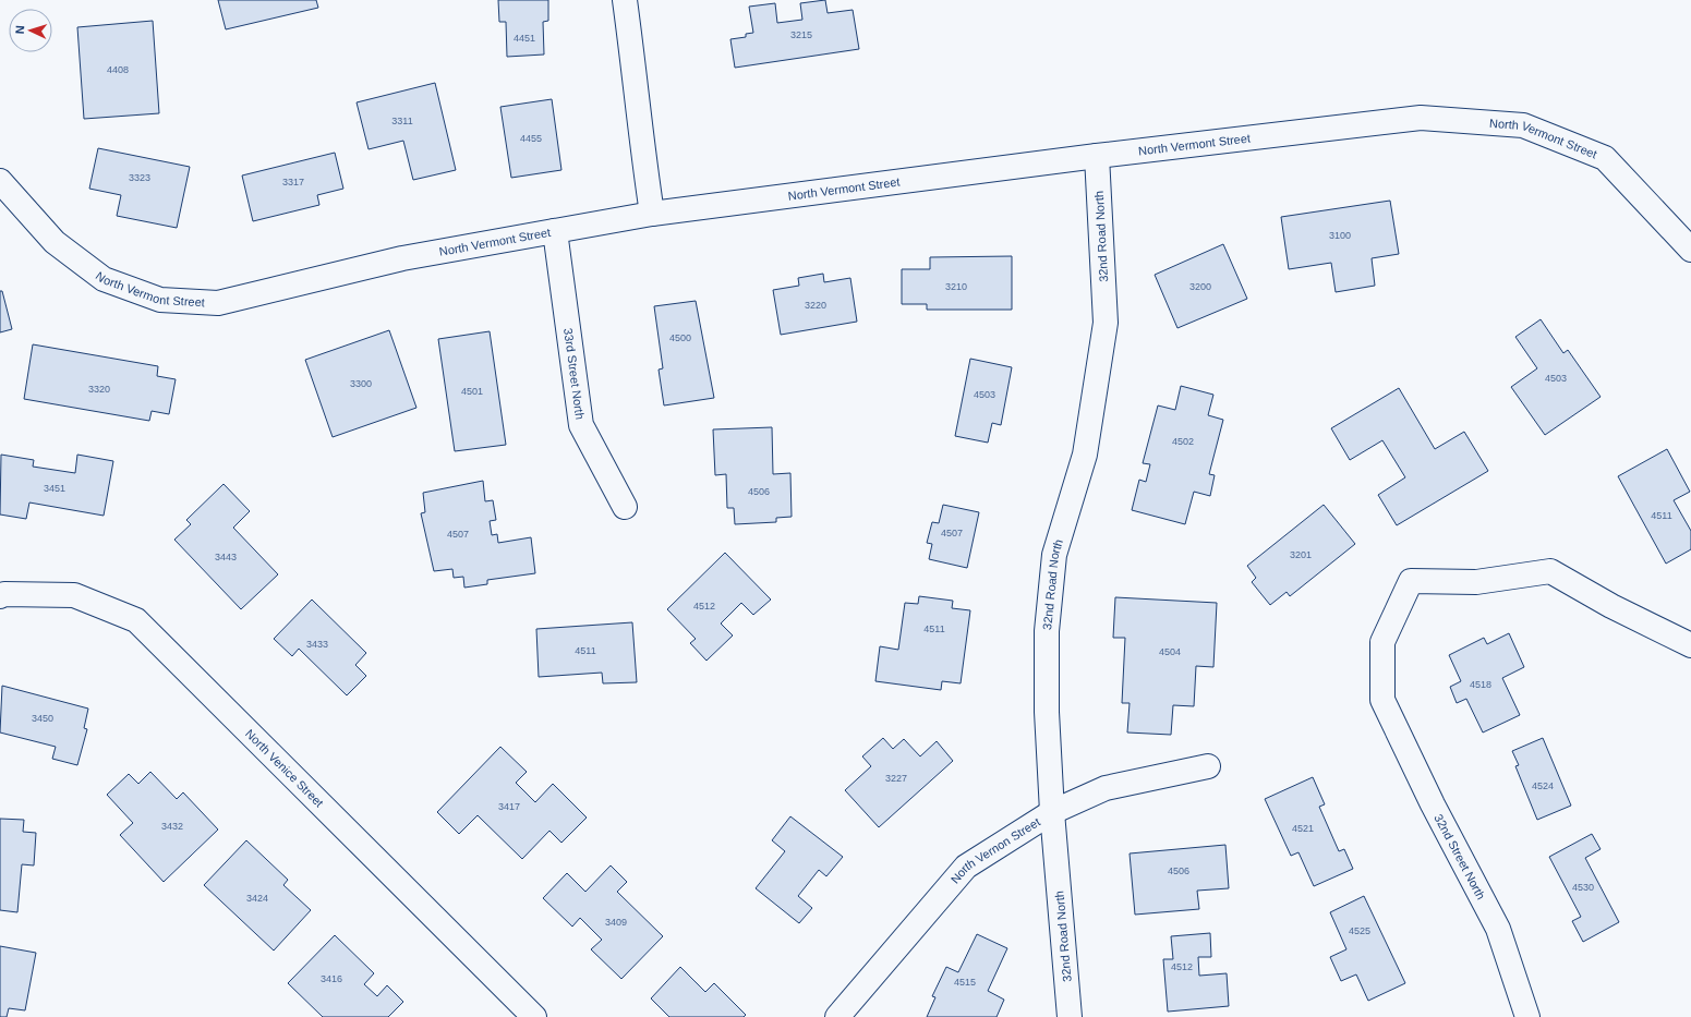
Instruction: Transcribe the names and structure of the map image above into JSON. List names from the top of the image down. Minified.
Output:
{"streets":{"street":["North Vermont Street","32nd Road North","33rd Street North","North Venice Street","North Vernon Street","32nd Street North"]},"crossings":[["North Vermont Street","32nd Road North"],["North Vermont Street","33rd Street North"],["32nd Road North","North Vernon Street"]],"house_numbers":["3215","4451","4408","3311","4455","3323","3317","3100","3210","3200","3220","4500","4503","3300","3320","4501","4503","4502","3451","4506","4511","4507","4507","3201","3443","4512","4511","3433","4511","4504","4518","3450","3227","4524","3417","3432","4521","4506","4530","3424","3409","4525","4512","3416","4515"],"north":"left"}
